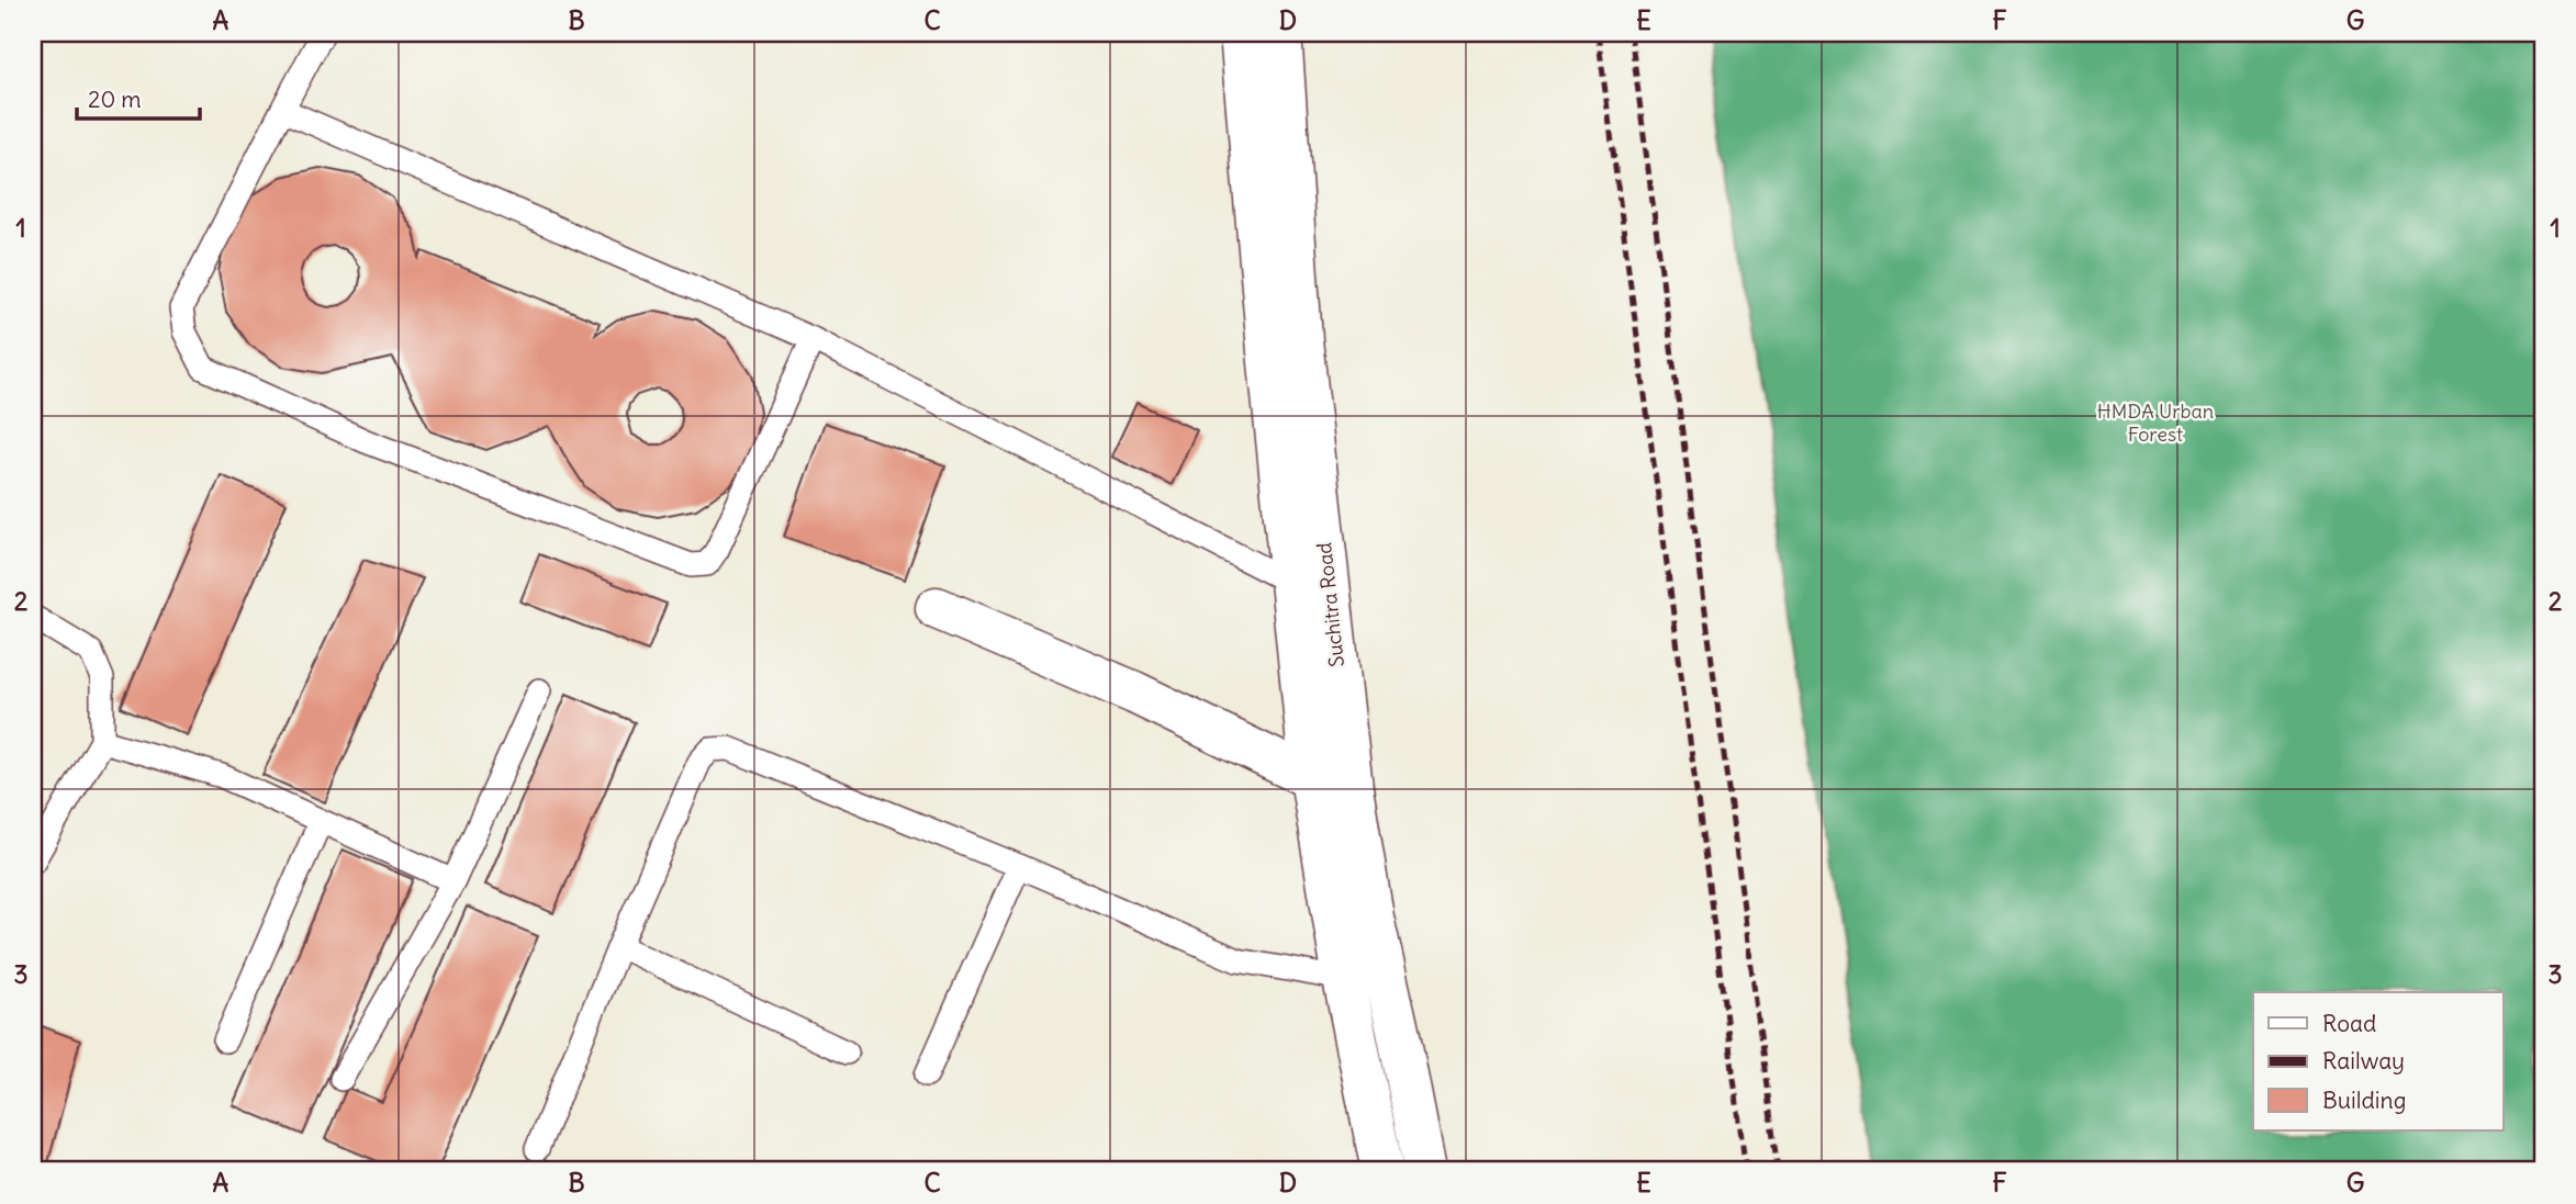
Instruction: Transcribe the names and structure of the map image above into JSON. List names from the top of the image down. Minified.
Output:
{"streets":{"main road":["Suchitra Road"]},"parks":["HMDA Urban Forest"],"legend":["Road","Railway","Building"],"scale_bar":"20 m","grid":{"columns":["A","B","C","D","E","F","G"],"rows":["1","2","3"]}}
